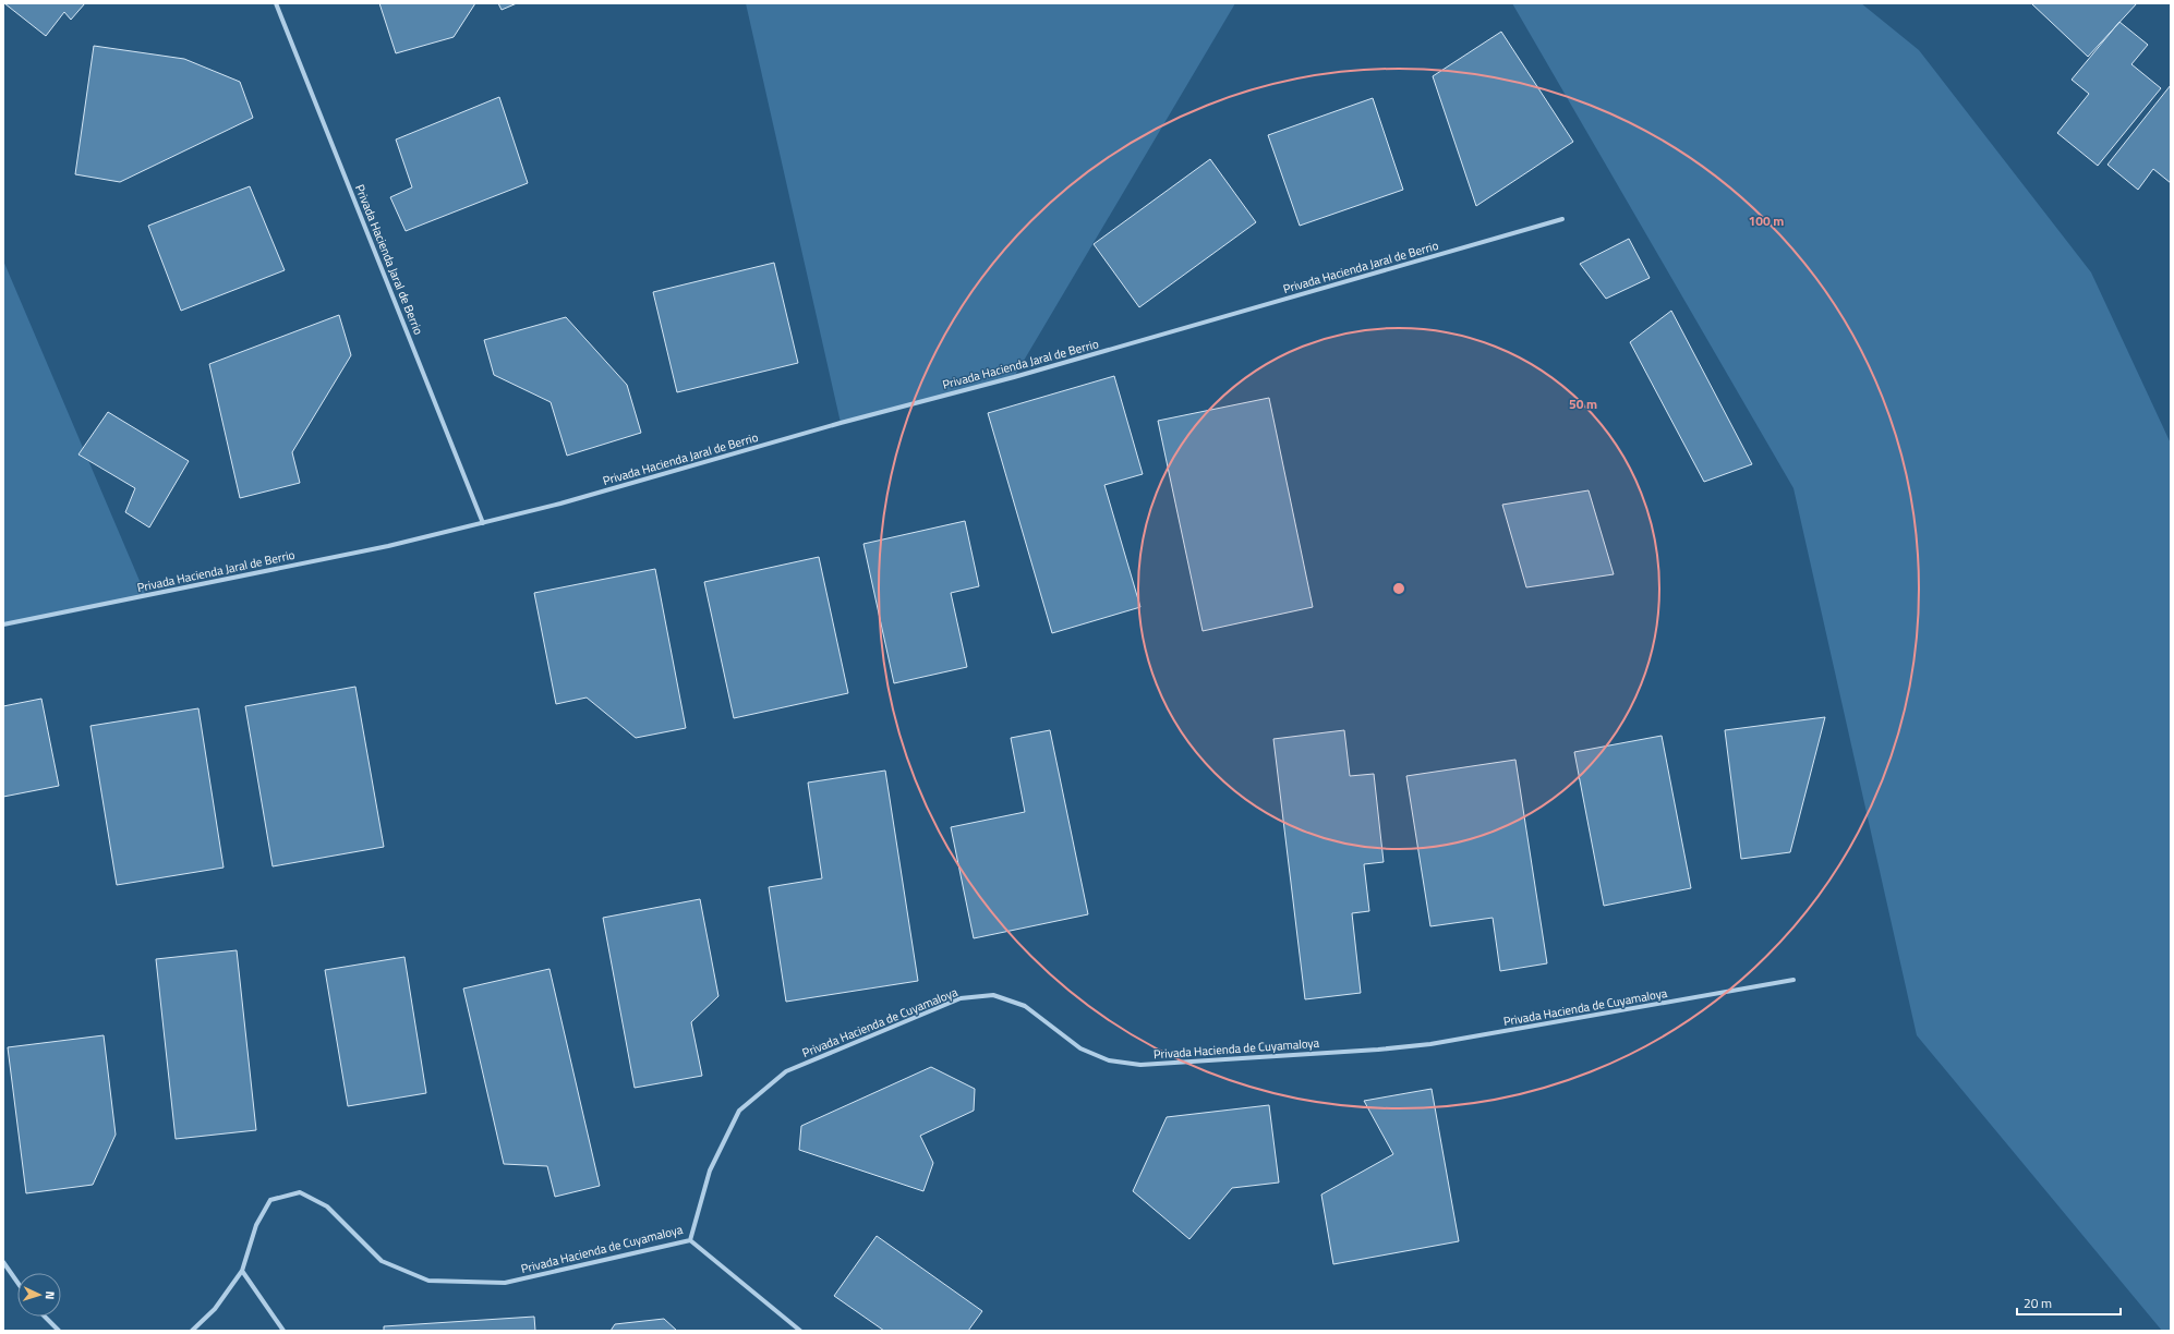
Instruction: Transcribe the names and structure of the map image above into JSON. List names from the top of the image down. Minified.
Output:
{"streets":{"street":["Privada Hacienda Jaral de Berrio","Privada Hacienda de Cuyamaloya"]},"scale_bar":"20 m","north":"right","rings":["100 m","50 m"]}
